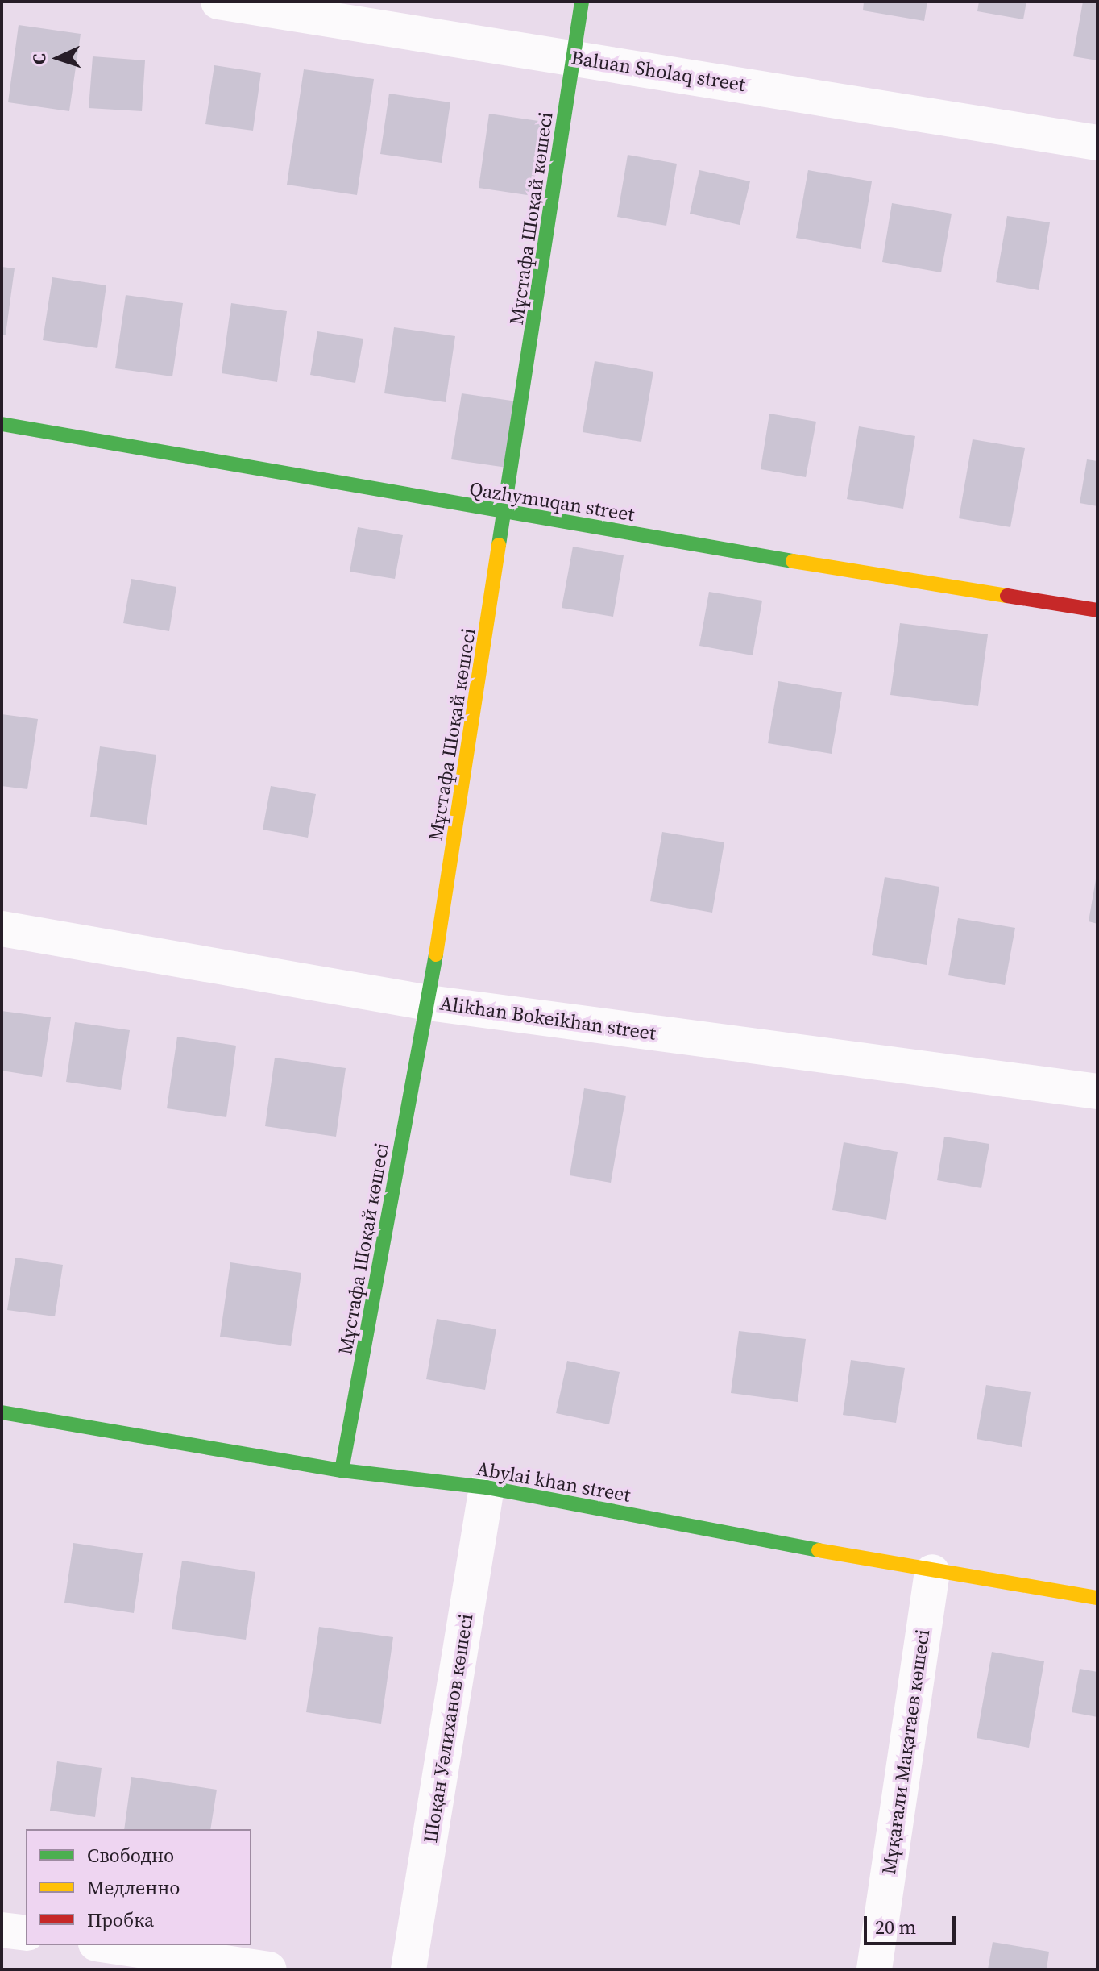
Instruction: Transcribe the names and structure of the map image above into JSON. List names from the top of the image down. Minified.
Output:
{"streets":{"street":["Baluan Sholaq street","Мұстафа Шоқай көшесі","Qazhymuqan street","Alikhan Bokeikhan street","Abylai khan street","Шоқан Уәлиханов көшесі","Мұқағали Мақатаев көшесі"]},"crossings":[["Baluan Sholaq street","Мұстафа Шоқай көшесі"],["Мұстафа Шоқай көшесі","Qazhymuqan street"],["Мұстафа Шоқай көшесі","Alikhan Bokeikhan street"],["Мұстафа Шоқай көшесі","Abylai khan street"],["Abylai khan street","Шоқан Уәлиханов көшесі"],["Abylai khan street","Мұқағали Мақатаев көшесі"]],"legend":["Свободно","Медленно","Пробка"],"scale_bar":"20 m","north":"left"}
